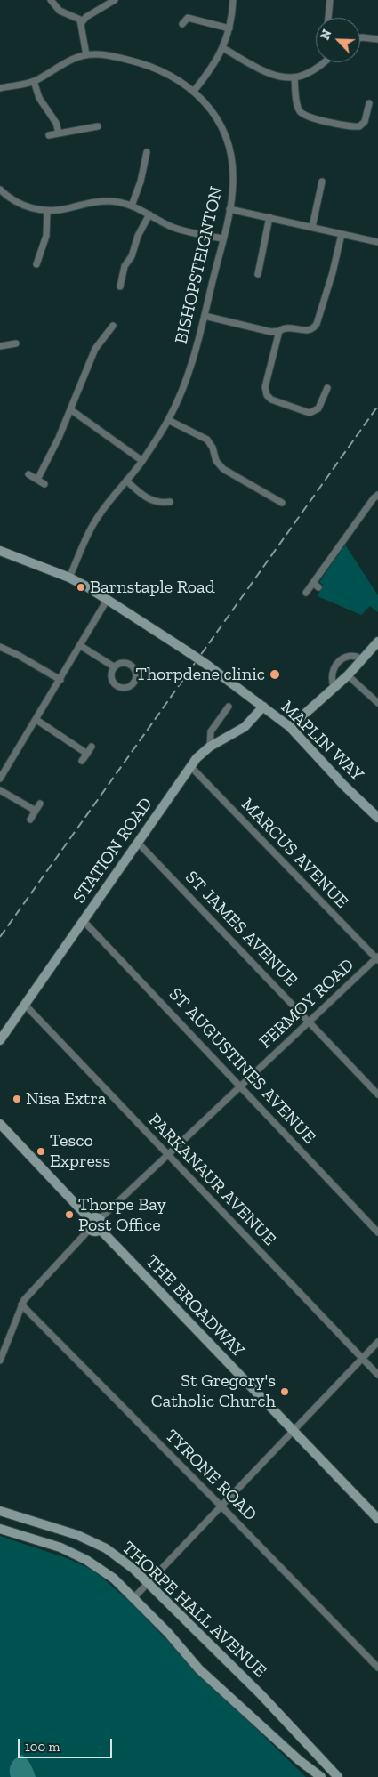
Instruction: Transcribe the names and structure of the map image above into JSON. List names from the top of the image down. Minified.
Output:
{"streets":{"street":["BISHOPSTEIGNTON","MAPLIN WAY","STATION ROAD","MARCUS AVENUE","ST JAMES AVENUE","FERMOY ROAD","ST AUGUSTINES AVENUE","PARKANAUR AVENUE","THE BROADWAY","TYRONE ROAD","THORPE HALL AVENUE"]},"crossings":[["BISHOPSTEIGNTON","MAPLIN WAY"],["MAPLIN WAY","STATION ROAD"],["STATION ROAD","MARCUS AVENUE"],["STATION ROAD","ST JAMES AVENUE"],["STATION ROAD","ST AUGUSTINES AVENUE"],["STATION ROAD","PARKANAUR AVENUE"],["MARCUS AVENUE","FERMOY ROAD"],["ST JAMES AVENUE","FERMOY ROAD"],["FERMOY ROAD","ST AUGUSTINES AVENUE"],["FERMOY ROAD","PARKANAUR AVENUE"],["FERMOY ROAD","THE BROADWAY"]],"places":["Barnstaple Road","Thorpdene clinic","Nisa Extra","Tesco Express","Thorpe Bay Post Office","St Gregory's Catholic Church"],"scale_bar":"100 m","north":"top left"}
